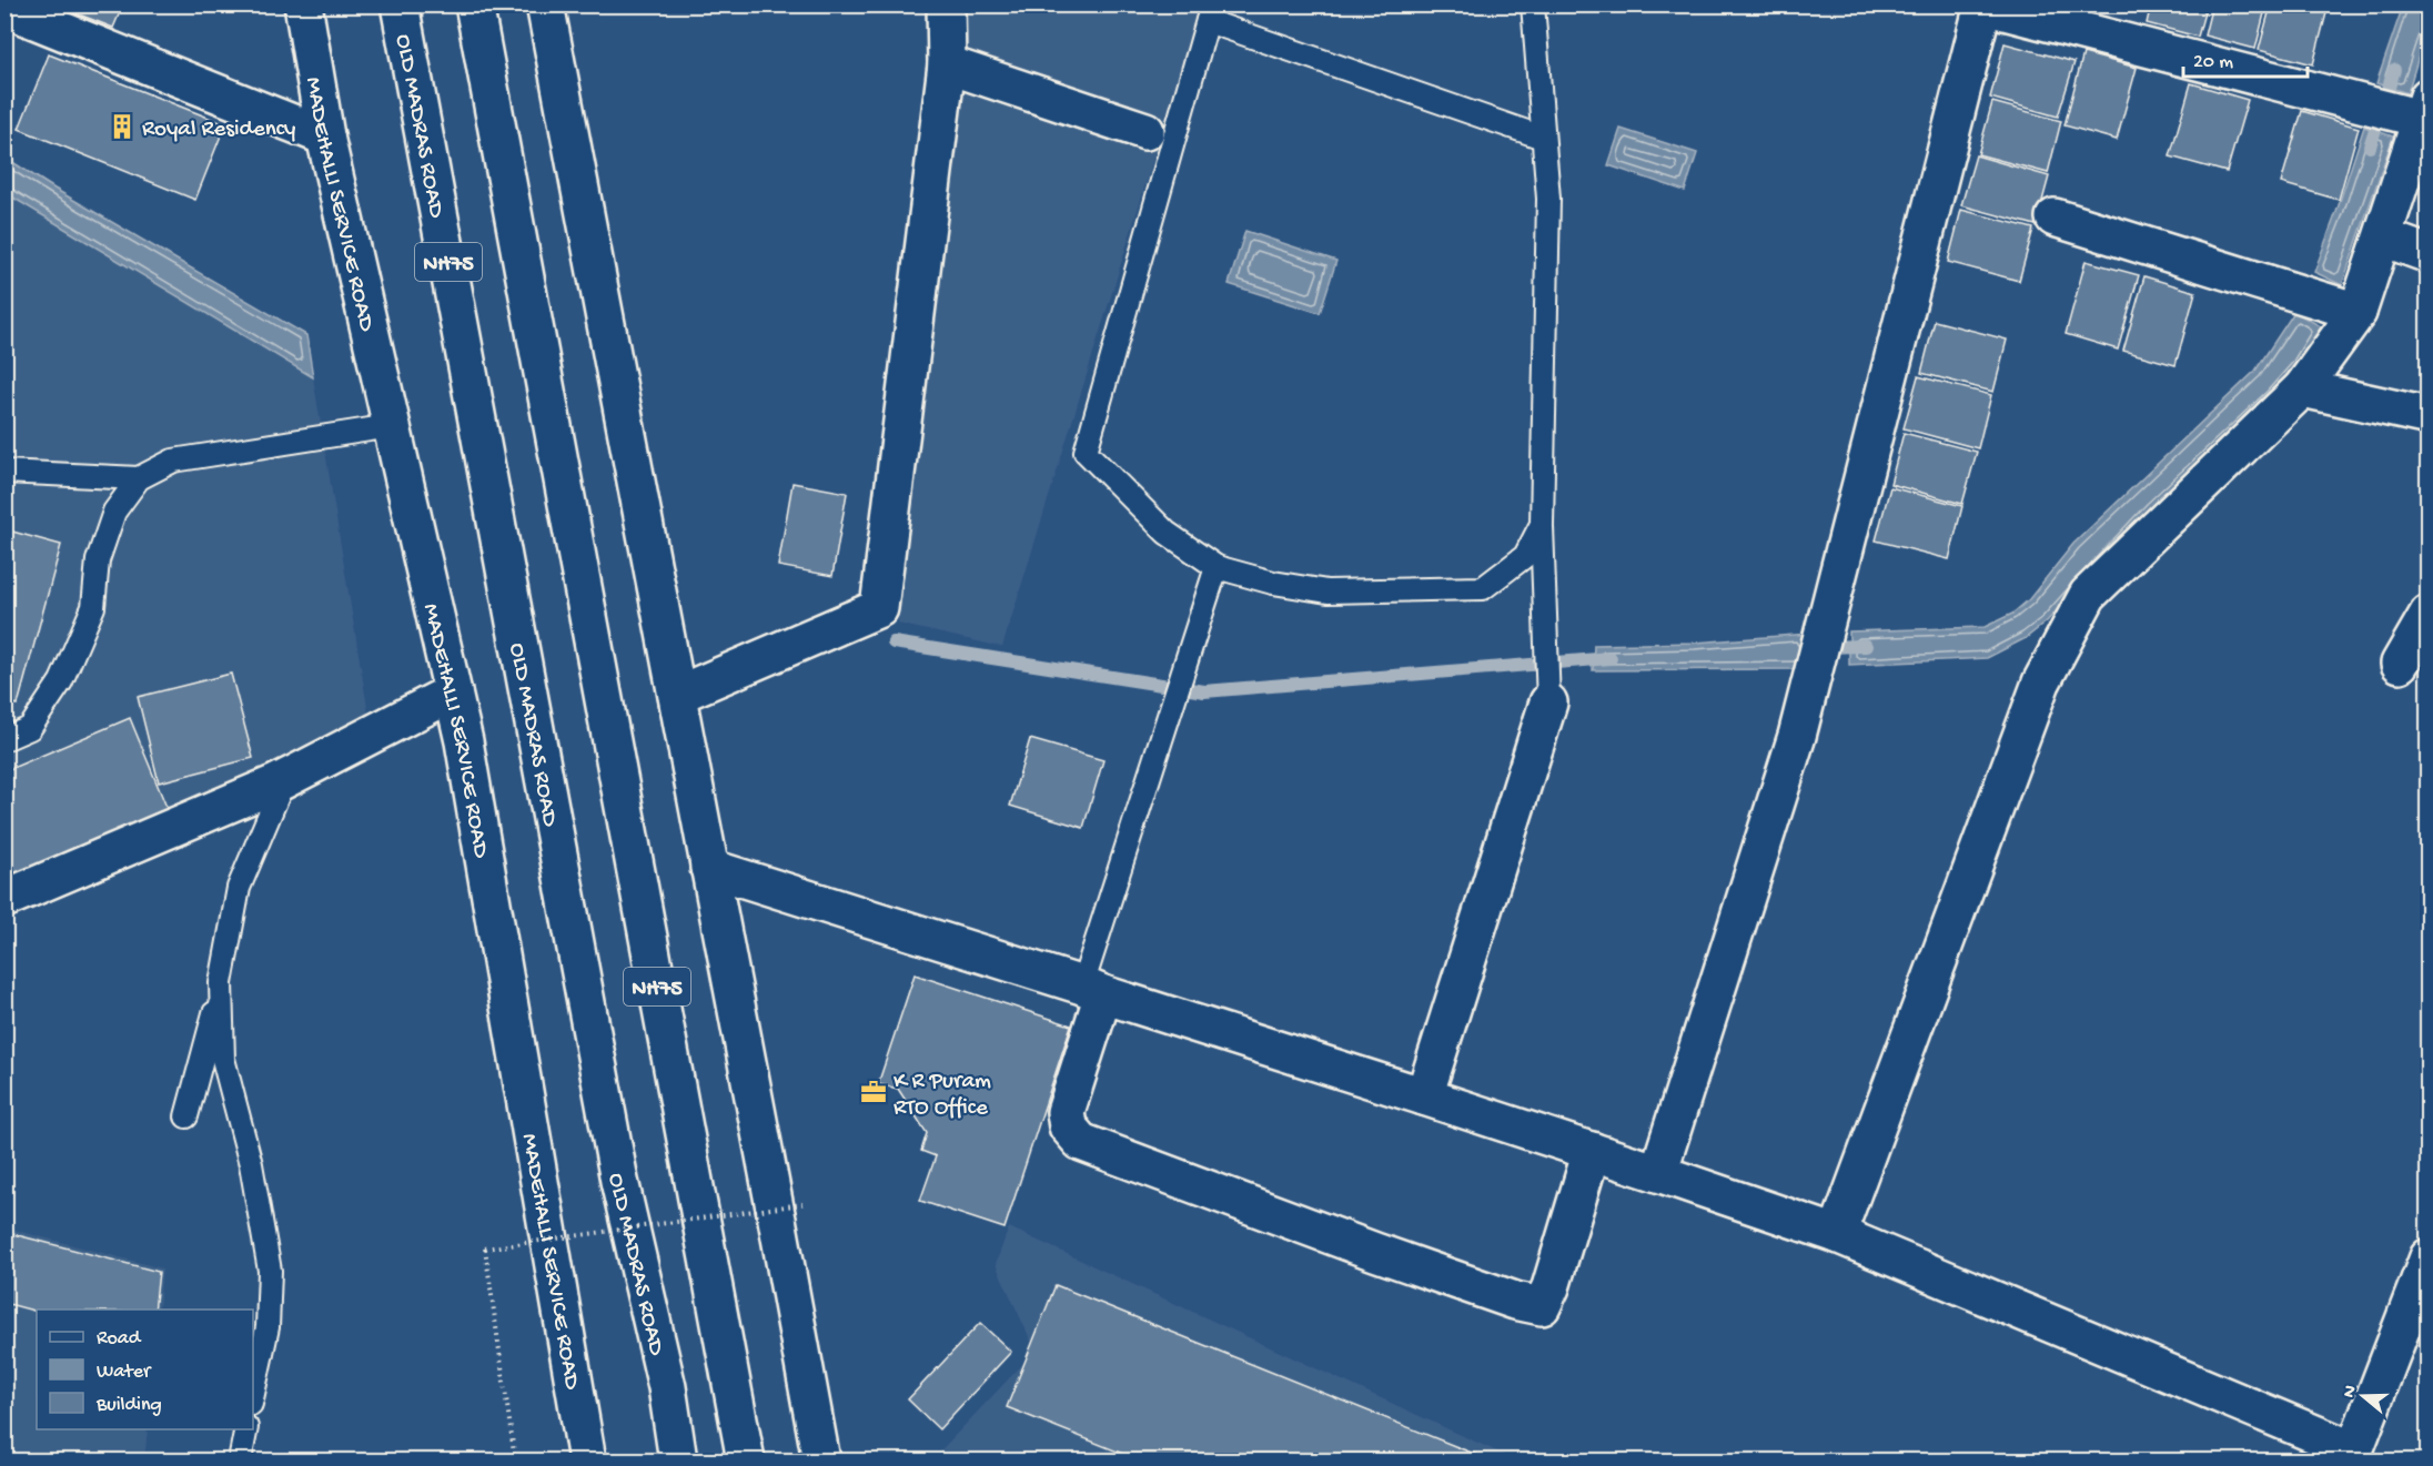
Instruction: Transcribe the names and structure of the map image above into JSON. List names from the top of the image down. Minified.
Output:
{"streets":{"main road":["OLD MADRAS ROAD","MADEHALLI SERVICE ROAD","NH75"]},"places":{"building":["Royal Residency"],"office":["K R Puram RTO Office"]},"legend":["Road","Water","Building"],"scale_bar":"20 m","north":"left"}
